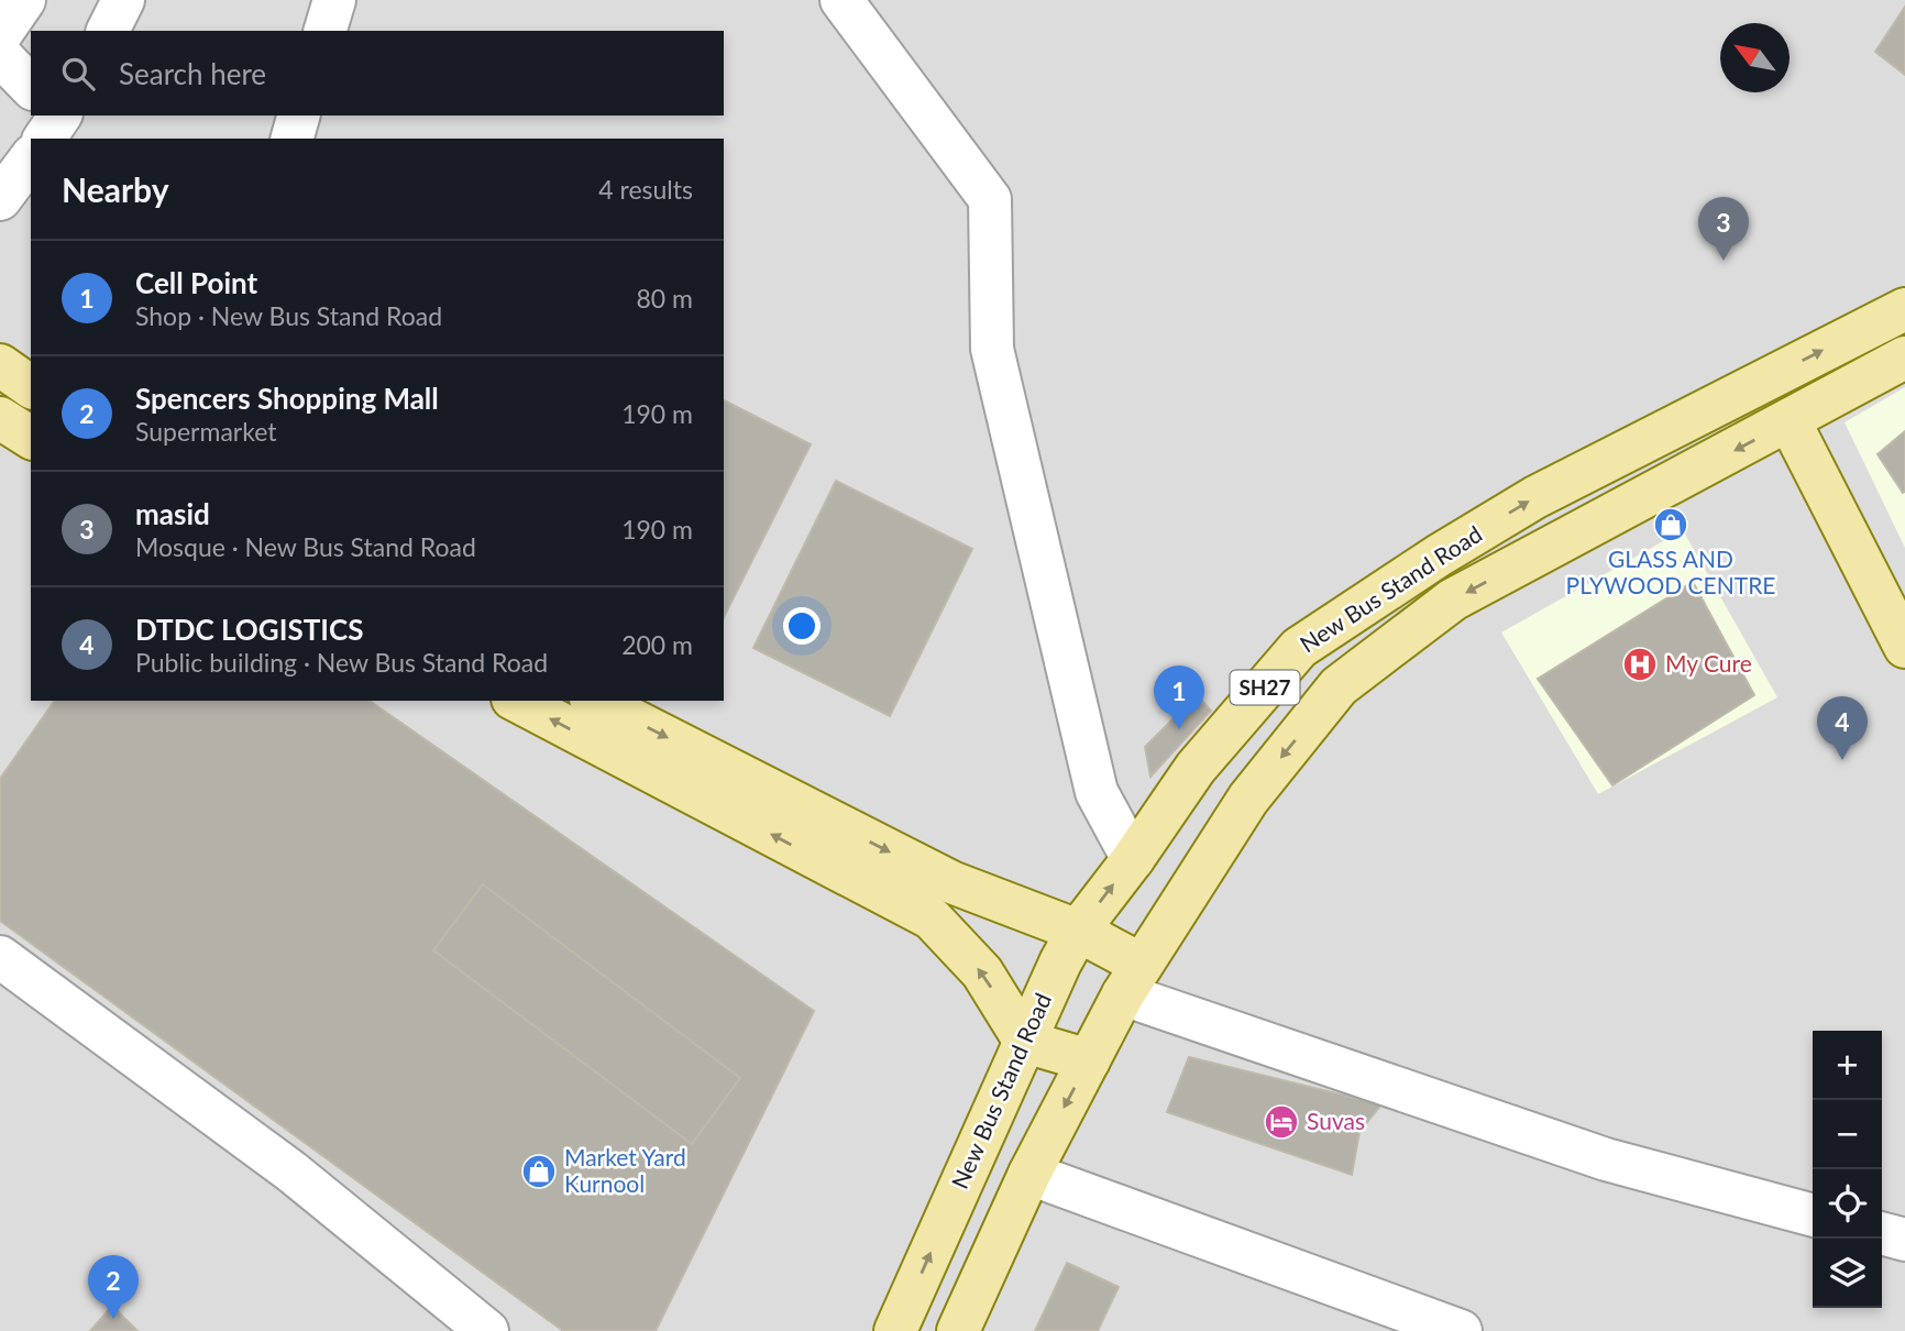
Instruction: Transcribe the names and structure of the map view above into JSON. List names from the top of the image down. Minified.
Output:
{"streets":{"main road":["New Bus Stand Road","SH27"]},"places":{"shop":["GLASS AND PLYWOOD CENTRE","Market Yard Kurnool"],"hospital":["My Cure"],"hotel":["Suvas"]},"north":"top left","page":{"search":"Search here","heading":["Nearby","4 results"],"pins":["3","1","4","2"],"list":[{"mark":"1","name":"Cell Point","note":"Shop · New Bus Stand Road","value":"80 m"},{"mark":"2","name":"Spencers Shopping Mall","note":"Supermarket","value":"190 m"},{"mark":"3","name":"masid","note":"Mosque · New Bus Stand Road","value":"190 m"},{"mark":"4","name":"DTDC LOGISTICS","note":"Public building · New Bus Stand Road","value":"200 m"}],"map_buttons":["+","−"]}}
